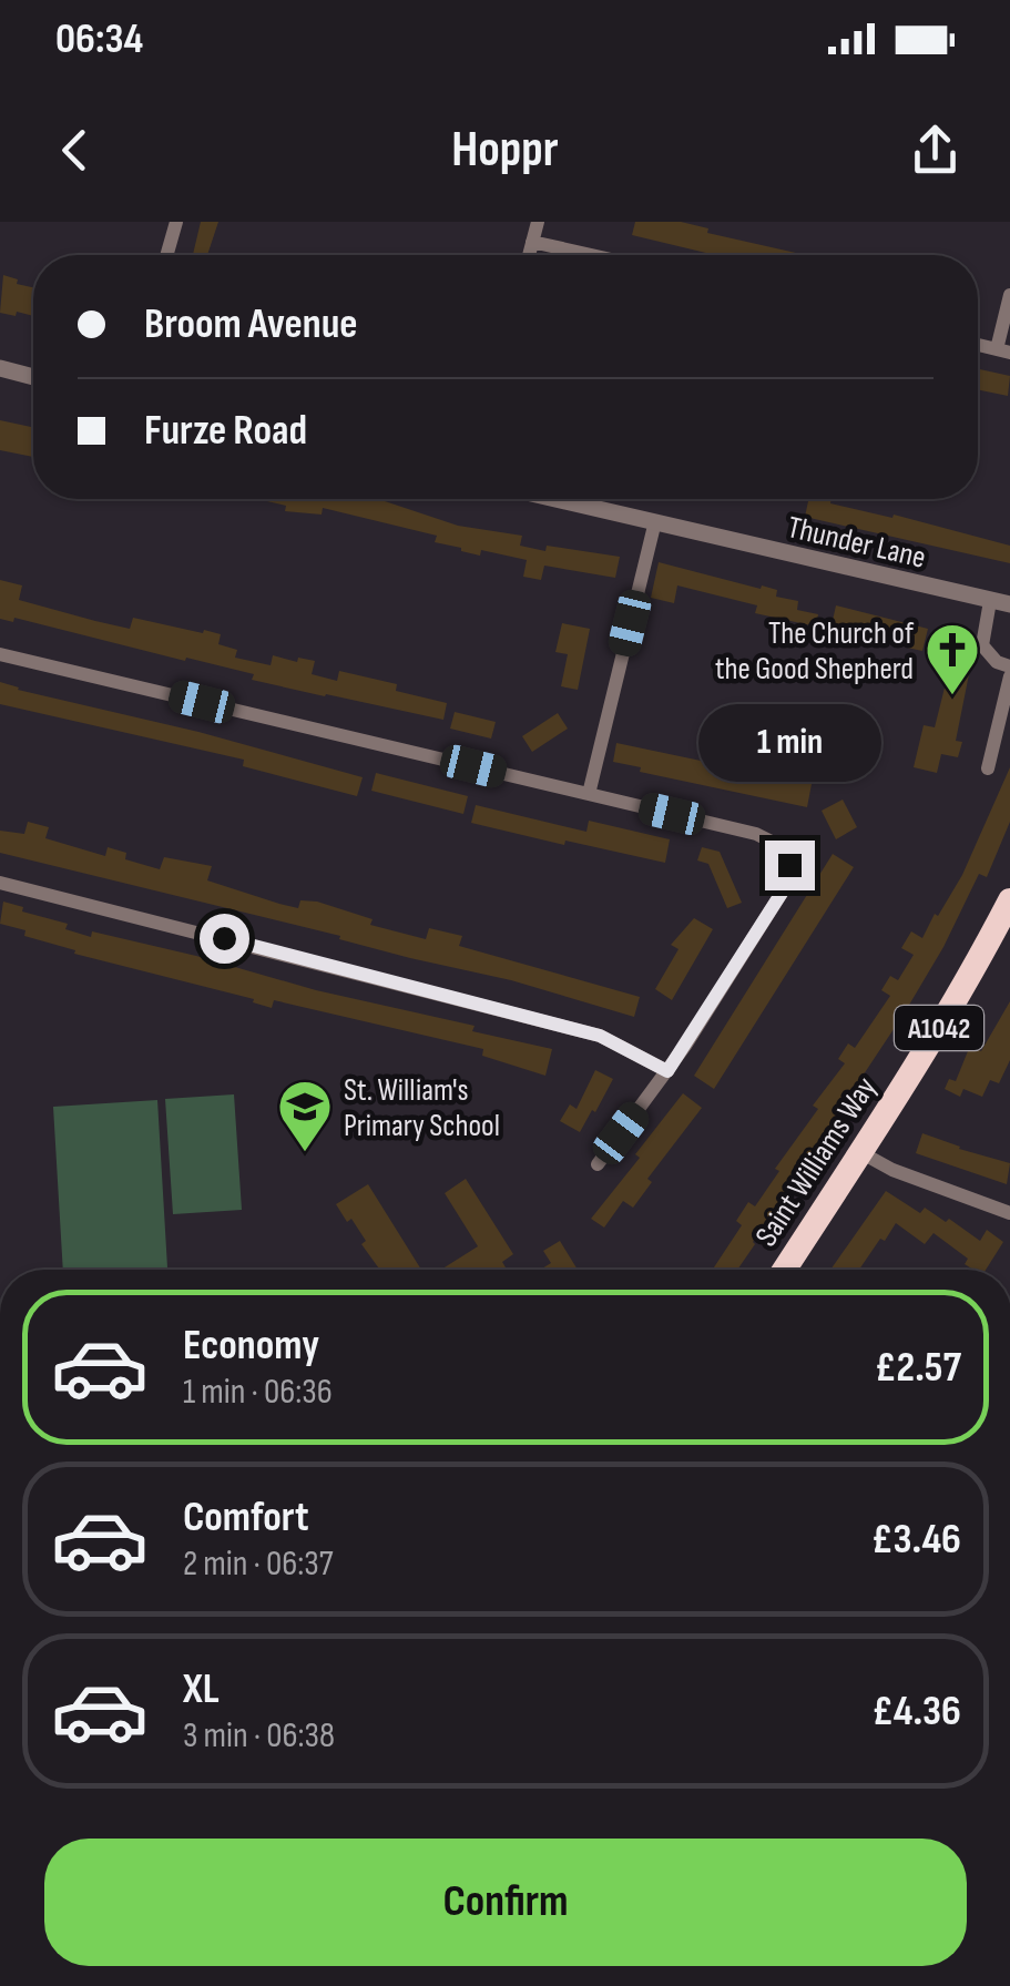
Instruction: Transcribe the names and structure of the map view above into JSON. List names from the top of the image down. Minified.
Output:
{"streets":{"highway":["A1042","Saint Williams Way"],"street":["Thunder Lane"]},"places":{"church":["The Church of the Good Shepherd"],"school or university":["St. William's Primary School"]},"page":{"status":"06:34","header":"Hoppr","banner":["Broom Avenue","Furze Road"],"bubble":"1 min","list":[{"name":"Economy","note":"1 min · 06:36","value":"£2.57"},{"name":"Comfort","note":"2 min · 06:37","value":"£3.46"},{"name":"XL","note":"3 min · 06:38","value":"£4.36"}],"buttons":"Confirm"}}
